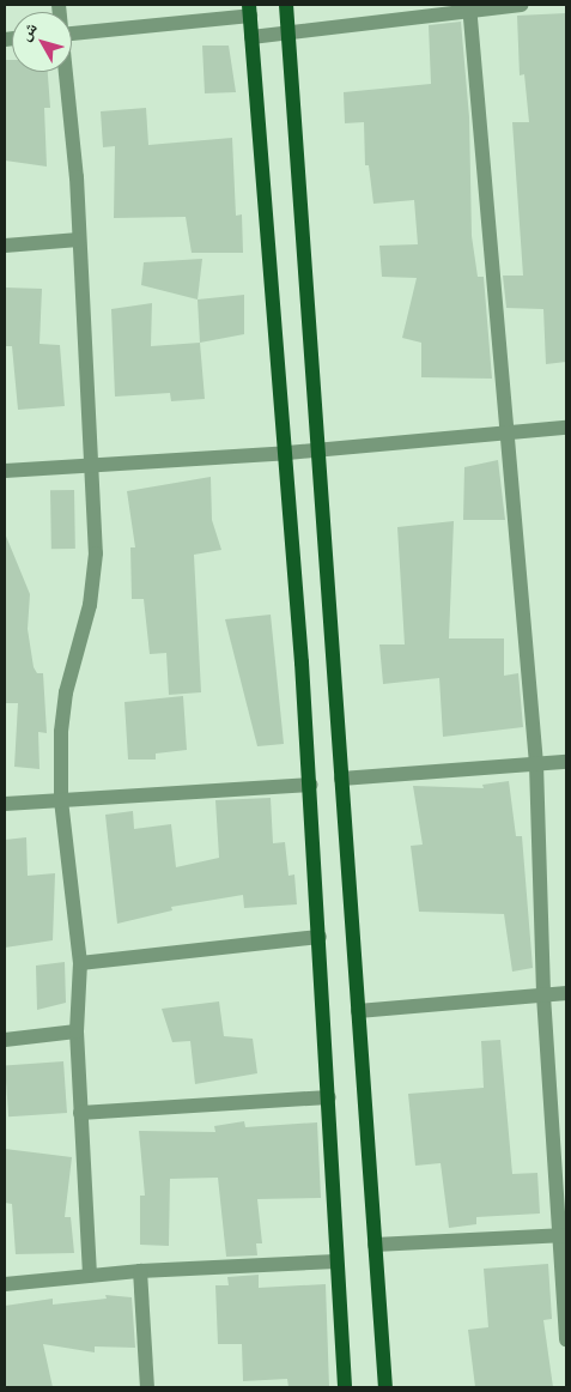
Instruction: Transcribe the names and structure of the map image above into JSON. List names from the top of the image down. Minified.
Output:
{"north":"top left"}
